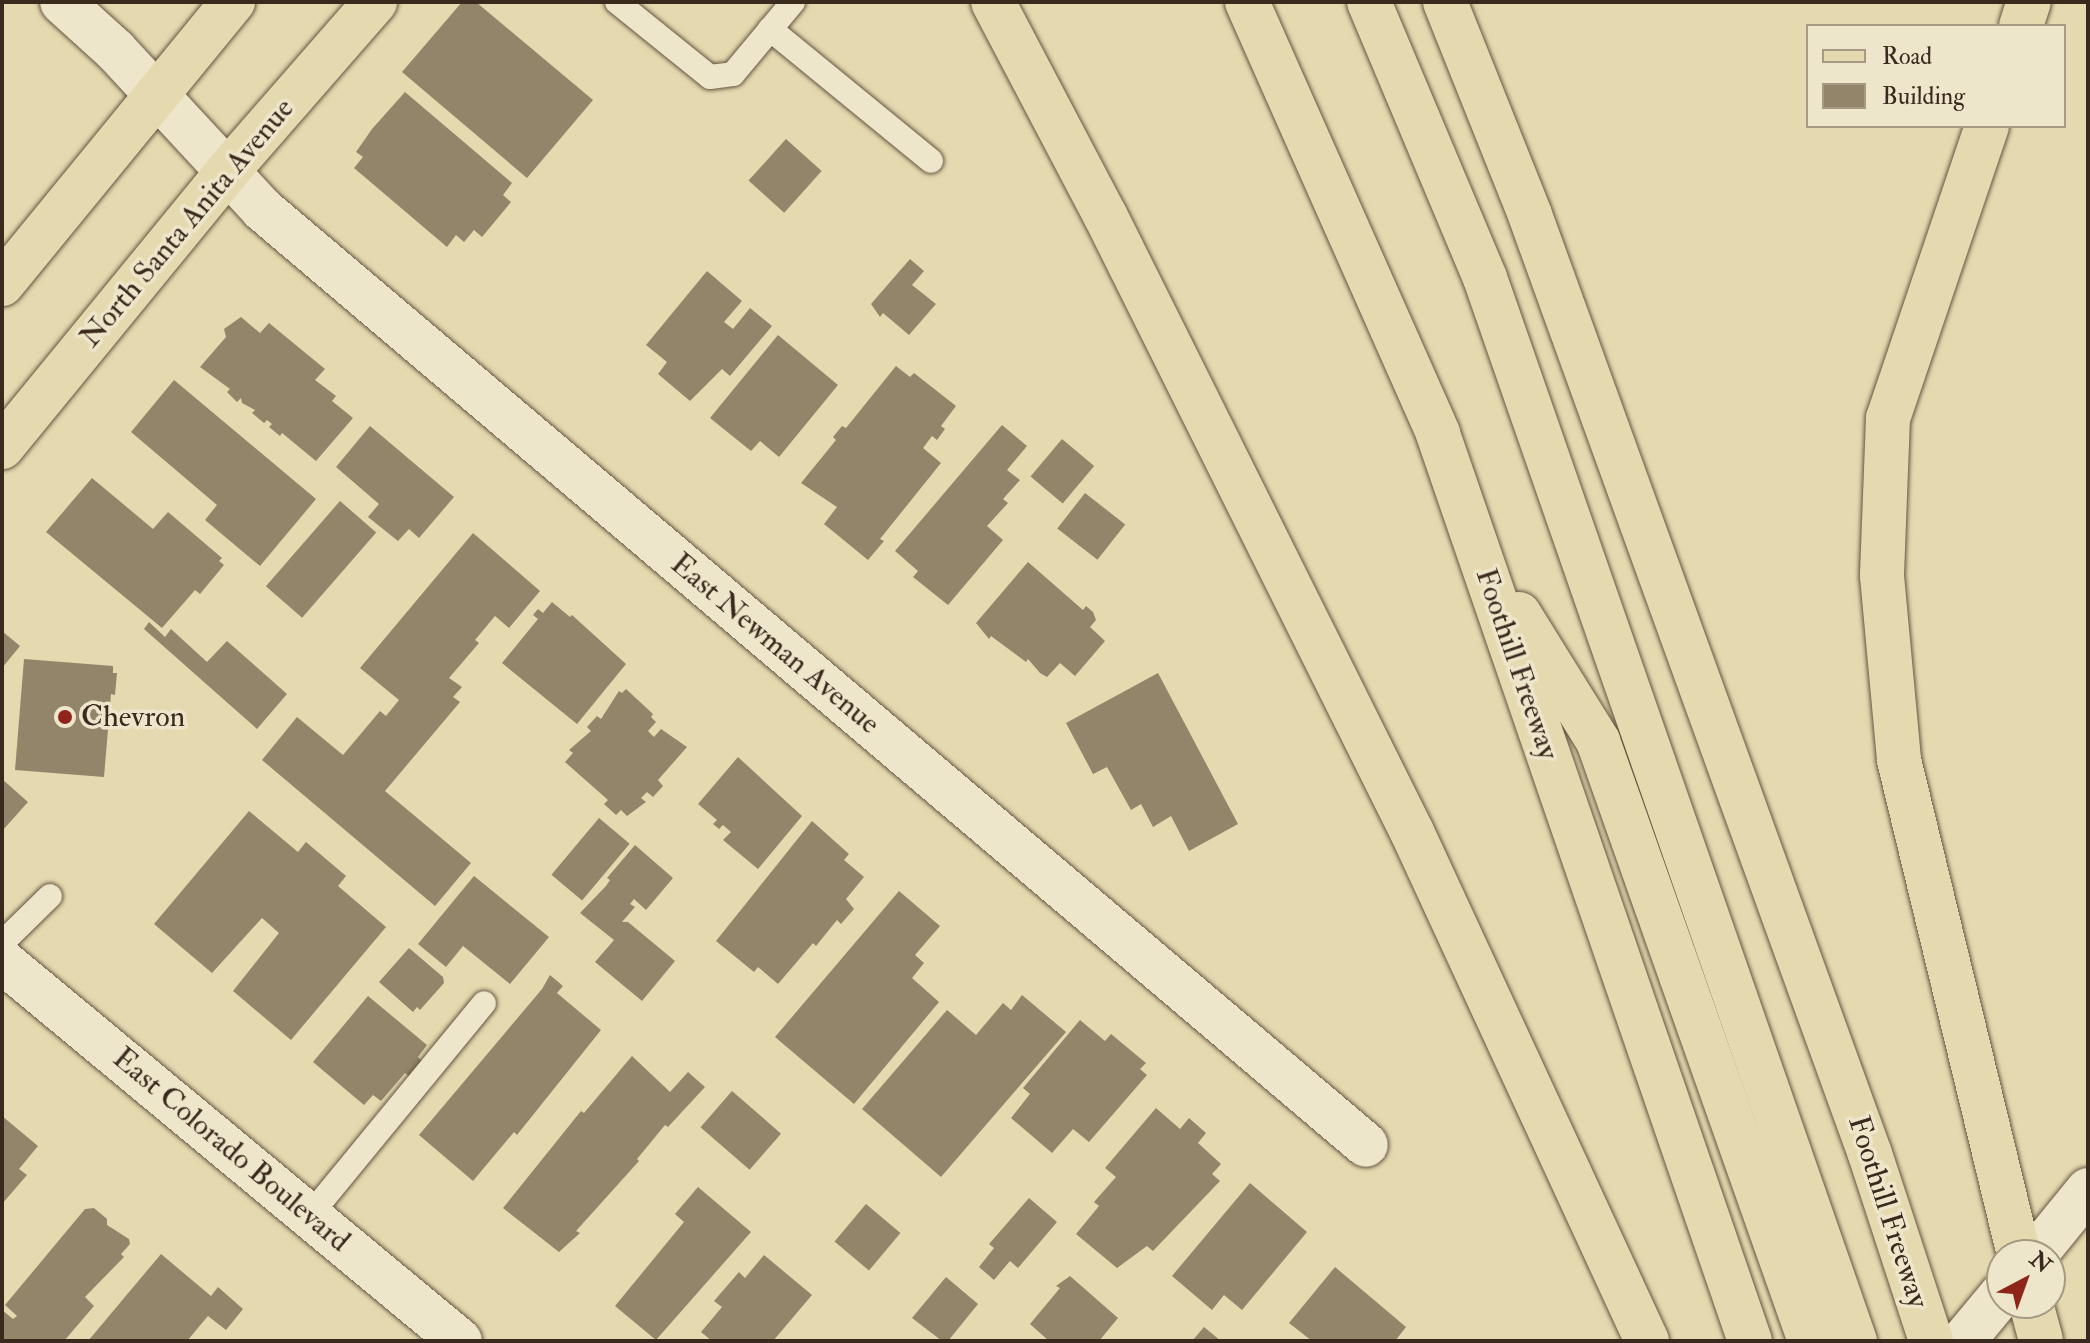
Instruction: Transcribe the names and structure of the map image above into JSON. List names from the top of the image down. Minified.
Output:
{"streets":{"main road":["North Santa Anita Avenue","Foothill Freeway"],"street":["East Newman Avenue","East Colorado Boulevard"]},"crossings":[["North Santa Anita Avenue","East Newman Avenue"]],"places":["Chevron"],"legend":["Road","Building"],"north":"top right"}
